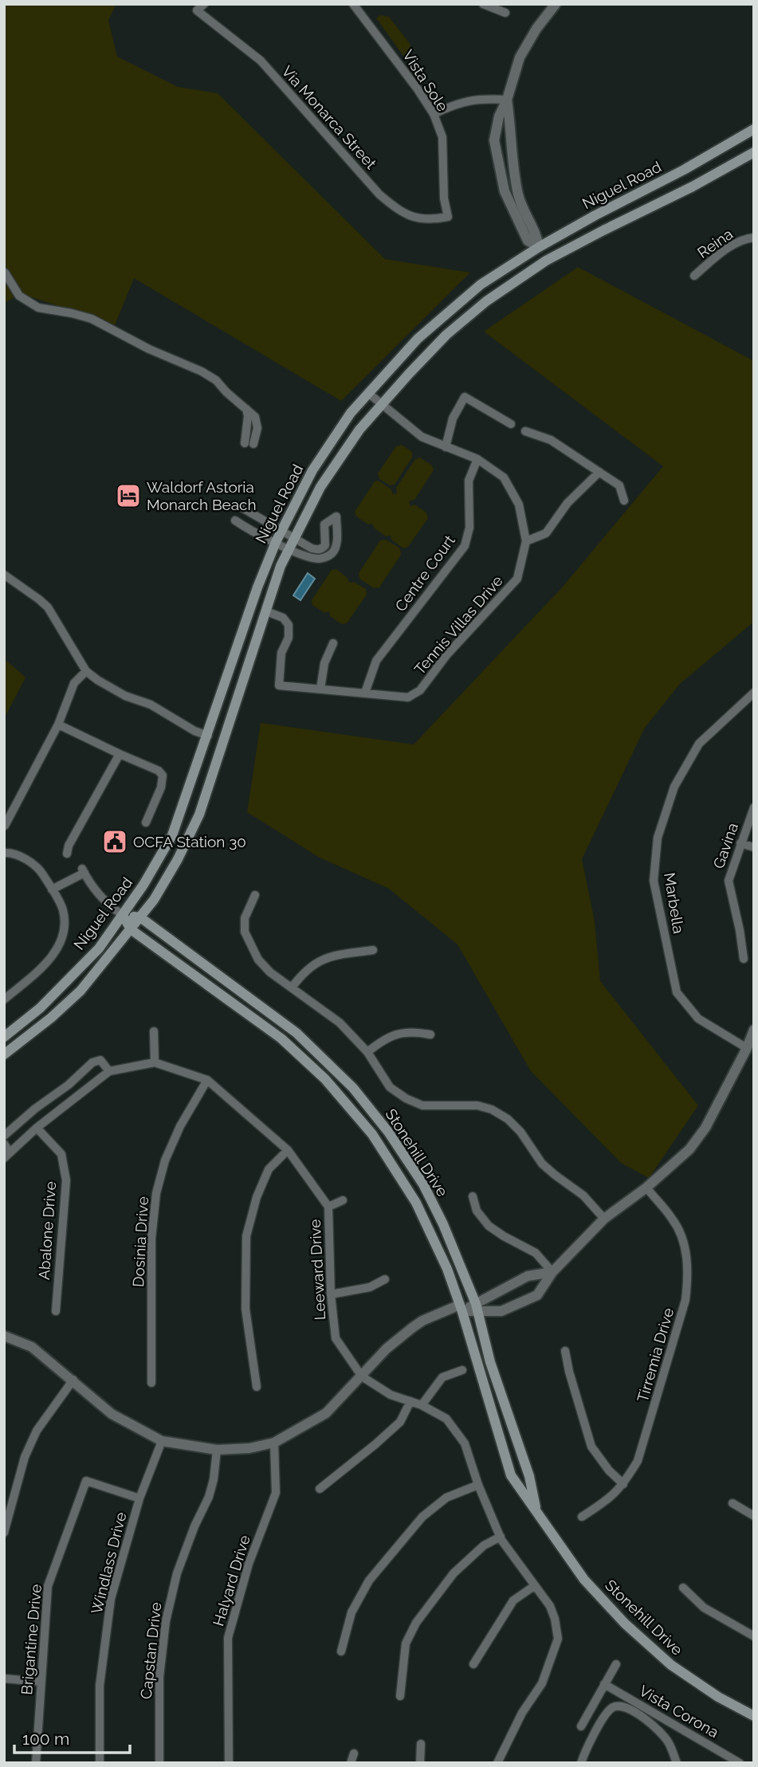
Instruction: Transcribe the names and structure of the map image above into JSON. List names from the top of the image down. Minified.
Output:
{"streets":{"main road":["Niguel Road","Stonehill Drive"],"street":["Vista Sole","Via Monarca Street","Reina","Centre Court","Tennis Villas Drive","Gavina","Marbella","Abalone Drive","Dosinia Drive","Leeward Drive","Tirremia Drive","Windlass Drive","Halyard Drive","Brigantine Drive","Capstan Drive","Vista Corona"]},"crossings":[["Vista Sole","Via Monarca Street"],["Niguel Road","Tennis Villas Drive"],["Niguel Road","Stonehill Drive"],["Centre Court","Tennis Villas Drive"],["Dosinia Drive","Leeward Drive"],["Windlass Drive","Brigantine Drive"]],"places":{"hotel":["Waldorf Astoria Monarch Beach"],"public building":["OCFA Station 30"]},"scale_bar":"100 m"}
